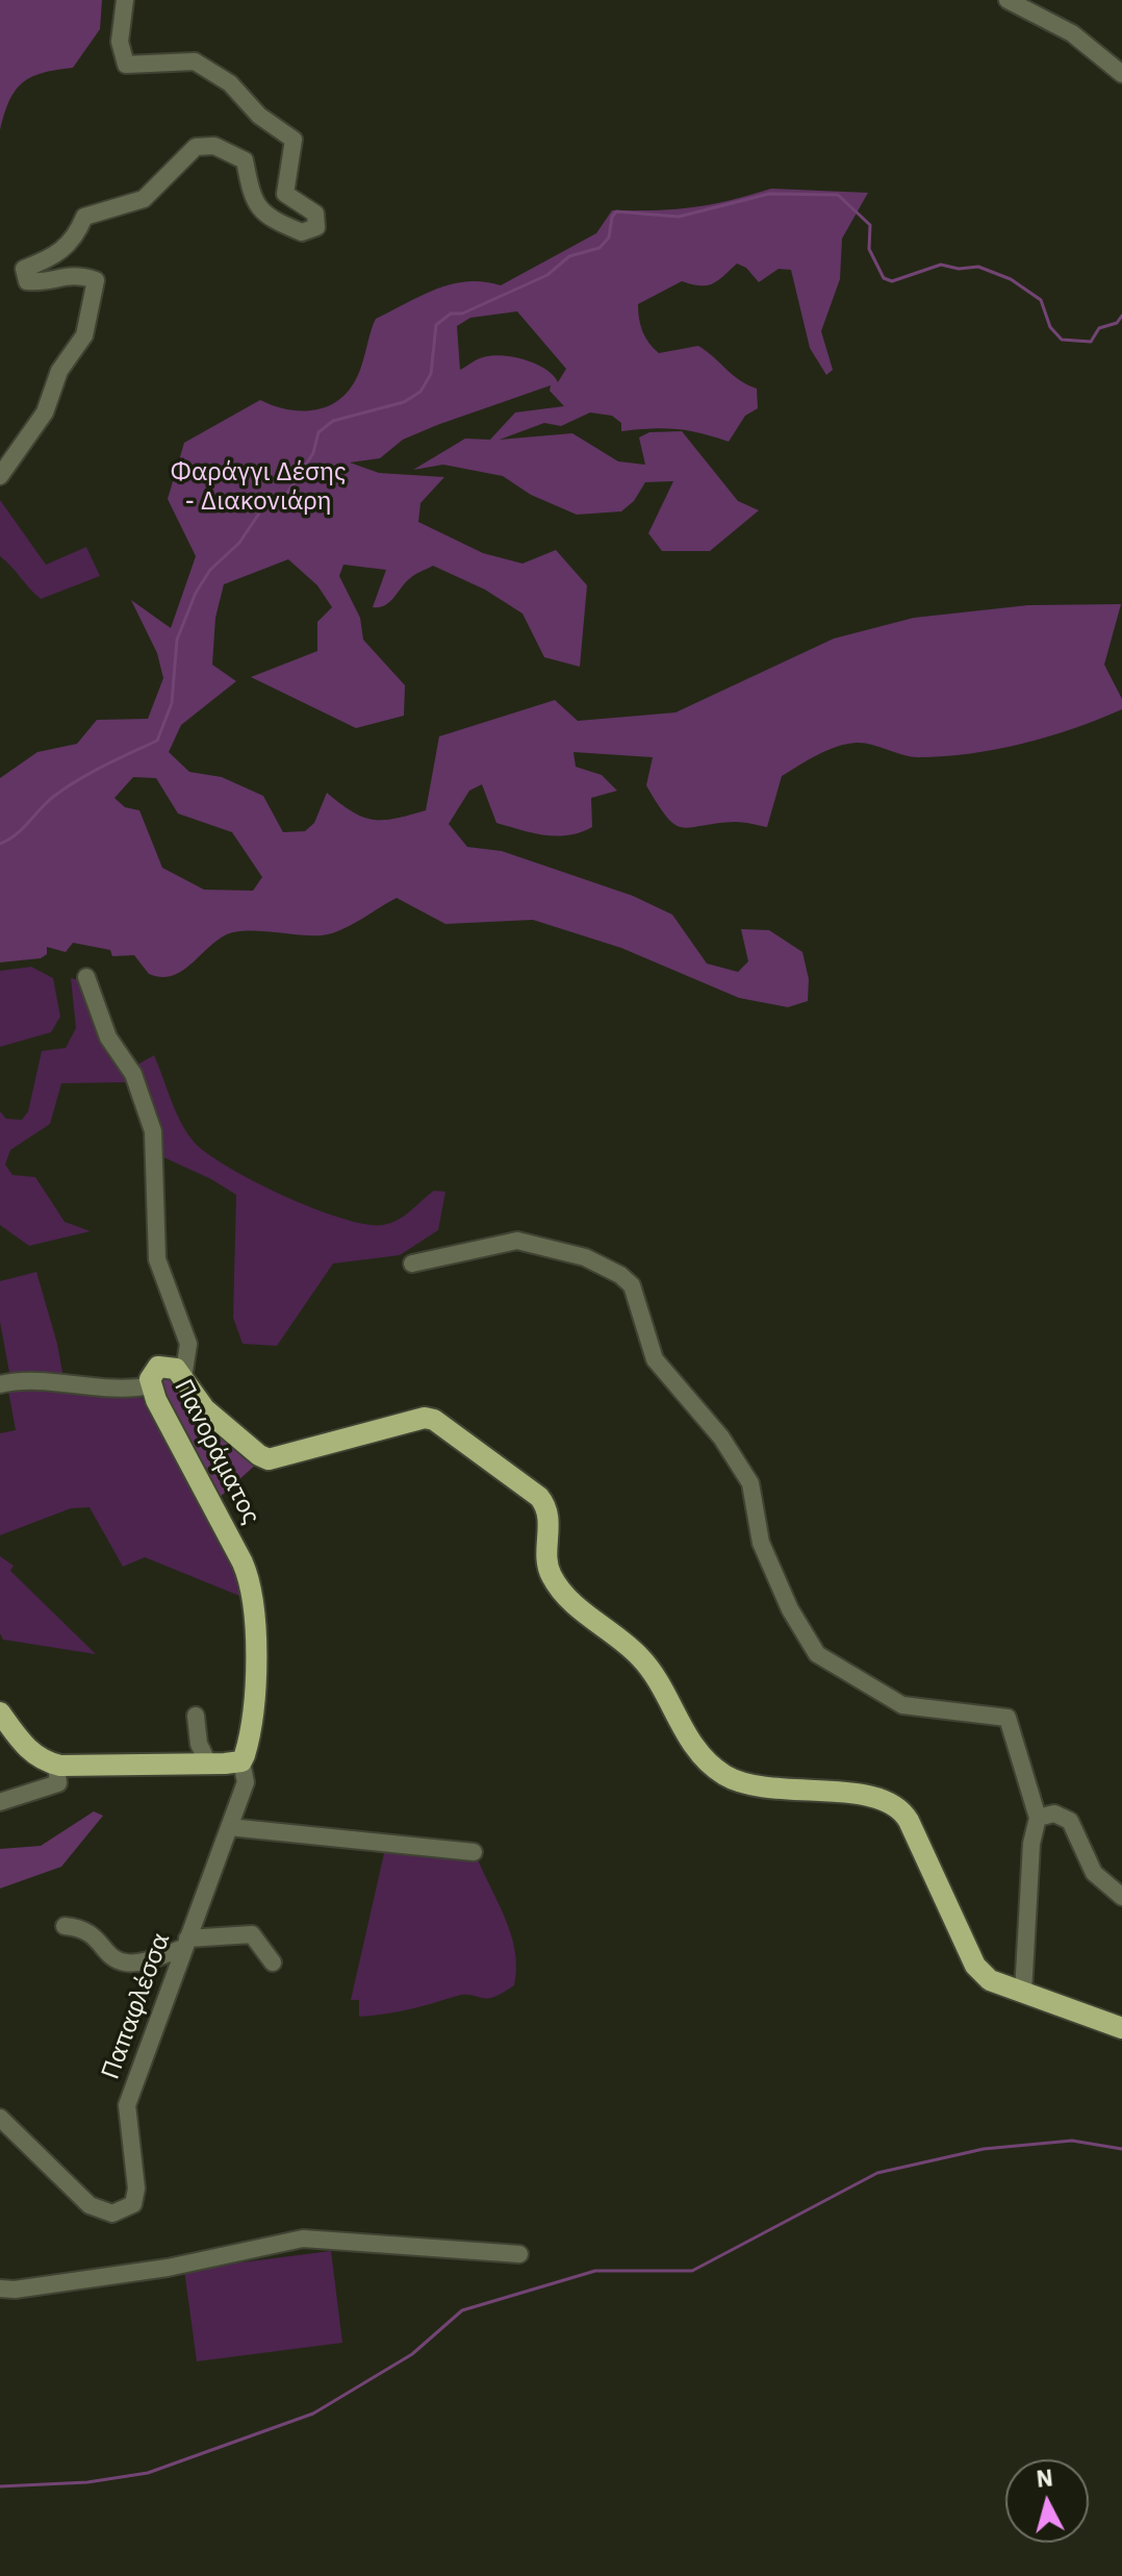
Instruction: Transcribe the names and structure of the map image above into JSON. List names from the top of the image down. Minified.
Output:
{"streets":{"main road":["Πανοράματος"],"street":["Παπαφλέσσα"]},"crossings":[["Πανοράματος","Παπαφλέσσα"]],"parks":["Φαράγγι Δέσης - Διακονιάρη"],"north":"top"}
